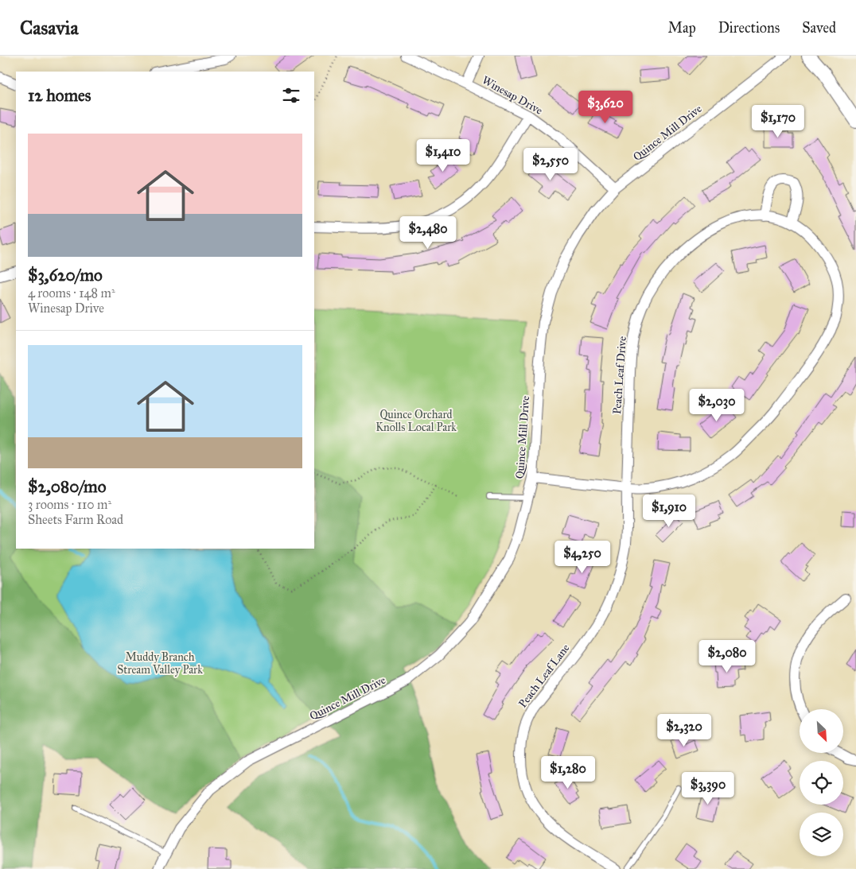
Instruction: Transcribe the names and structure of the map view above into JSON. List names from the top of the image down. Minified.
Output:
{"streets":{"street":["Winesap Drive","Quince Mill Drive","Peach Leaf Drive","Peach Leaf Lane"]},"crossings":[["Winesap Drive","Quince Mill Drive"],["Quince Mill Drive","Peach Leaf Drive"],["Peach Leaf Drive","Peach Leaf Lane"]],"parks":["Quince Orchard Knolls Local Park","Muddy Branch Stream Valley Park"],"north":"bottom right","page":{"header":"Casavia","nav":["Map","Directions","Saved"],"heading":"12 homes","price":["$3,620","$1,170","$1,410","$2,550","$2,480","$2,030","$1,910","$4,250","$2,080","$2,320","$1,280","$3,390"],"list":[{"name":"$3,620/mo","note":"4 rooms · 148 m² · Winesap Drive"},{"name":"$2,080/mo","note":"3 rooms · 110 m² · Sheets Farm Road"}]}}
